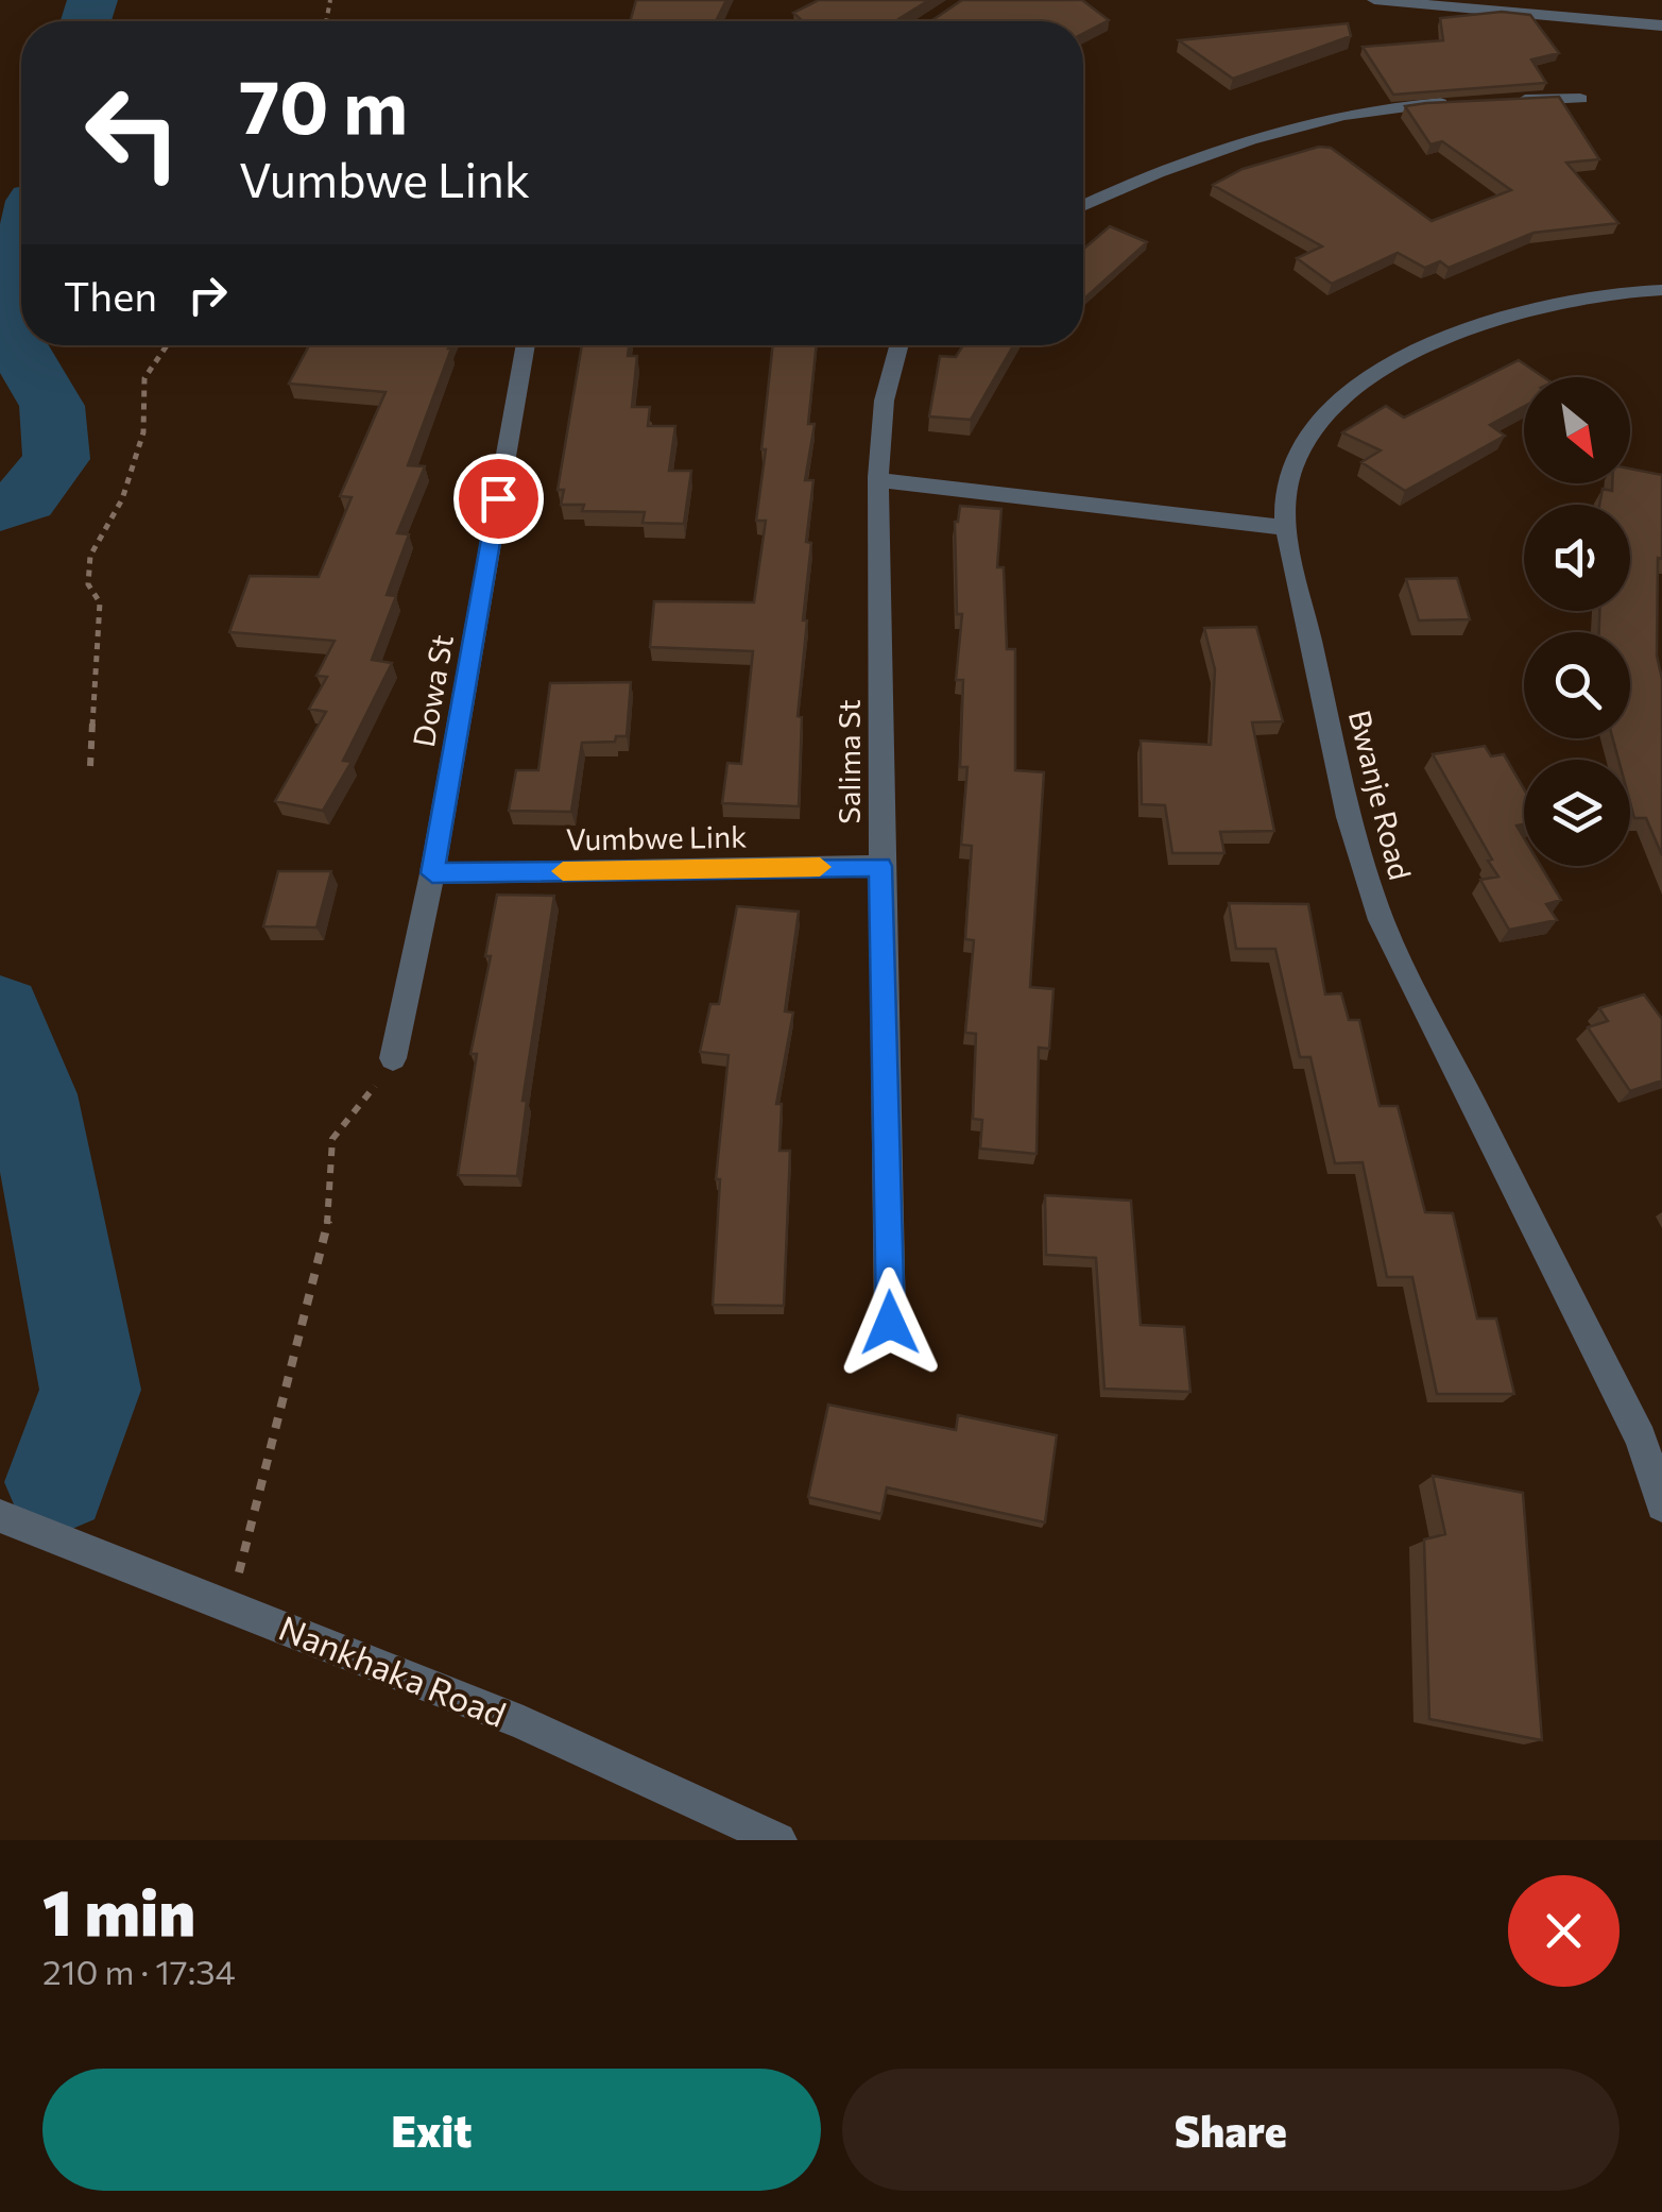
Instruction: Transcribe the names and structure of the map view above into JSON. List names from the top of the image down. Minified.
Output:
{"streets":{"street":["Dowa St","Salima St","Bwanje Road","Vumbwe Link","Nankhaka Road"]},"crossings":[["Dowa St","Vumbwe Link"],["Salima St","Vumbwe Link"]],"north":"bottom right","page":{"turn":["70 m","Vumbwe Link"],"then":"Then","heading":["1 min","210 m · 17:34"],"buttons":["Exit","Share"]}}
